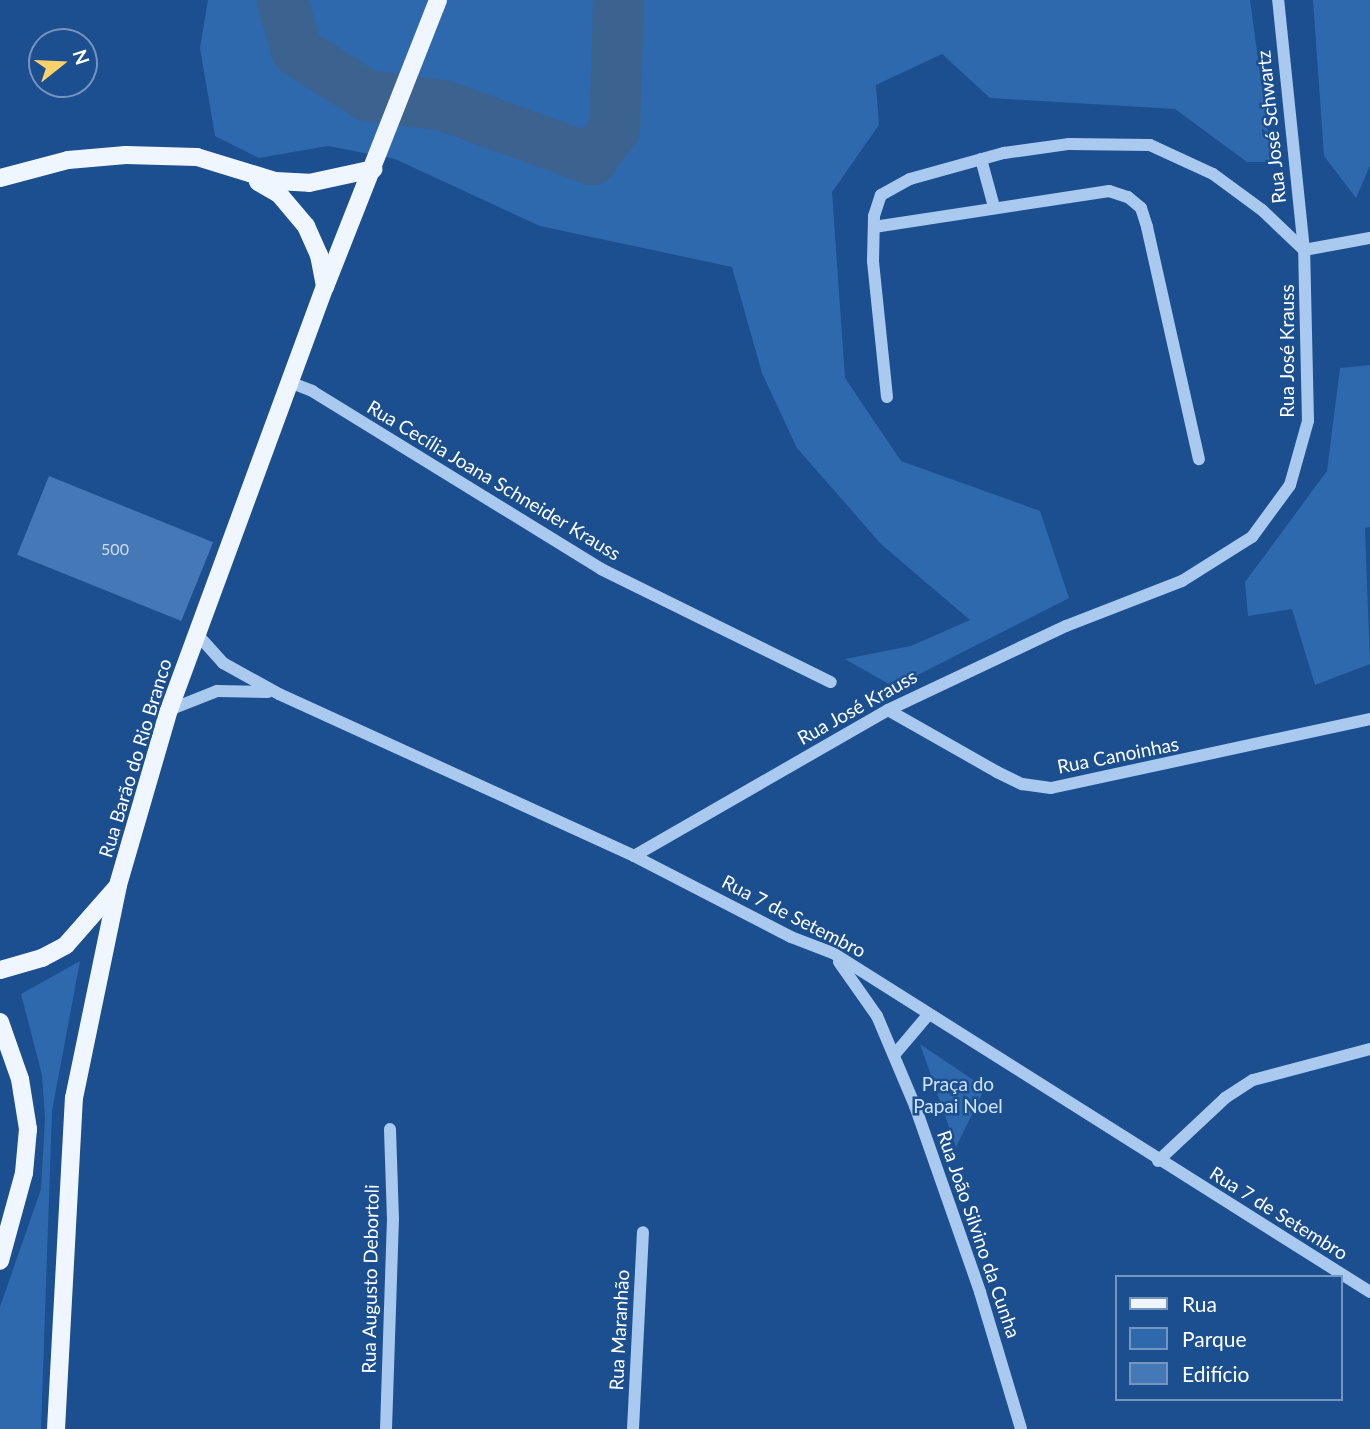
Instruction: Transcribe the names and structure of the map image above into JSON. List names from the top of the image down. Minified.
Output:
{"streets":{"main road":["Rua Barão do Rio Branco"],"street":["Rua José Schwartz","Rua José Krauss","Rua Cecília Joana Schneider Krauss","Rua Canoinhas","Rua 7 de Setembro","Rua João Silvino da Cunha","Rua Augusto Debortoli","Rua Maranhão"]},"crossings":[["Rua José Schwartz","Rua José Krauss"],["Rua José Krauss","Rua Canoinhas"],["Rua José Krauss","Rua 7 de Setembro"],["Rua Cecília Joana Schneider Krauss","Rua Barão do Rio Branco"],["Rua Barão do Rio Branco","Rua 7 de Setembro"],["Rua 7 de Setembro","Rua João Silvino da Cunha"]],"parks":["Praça do Papai Noel"],"house_numbers":["500"],"legend":["Rua","Parque","Edifício"],"north":"right"}
